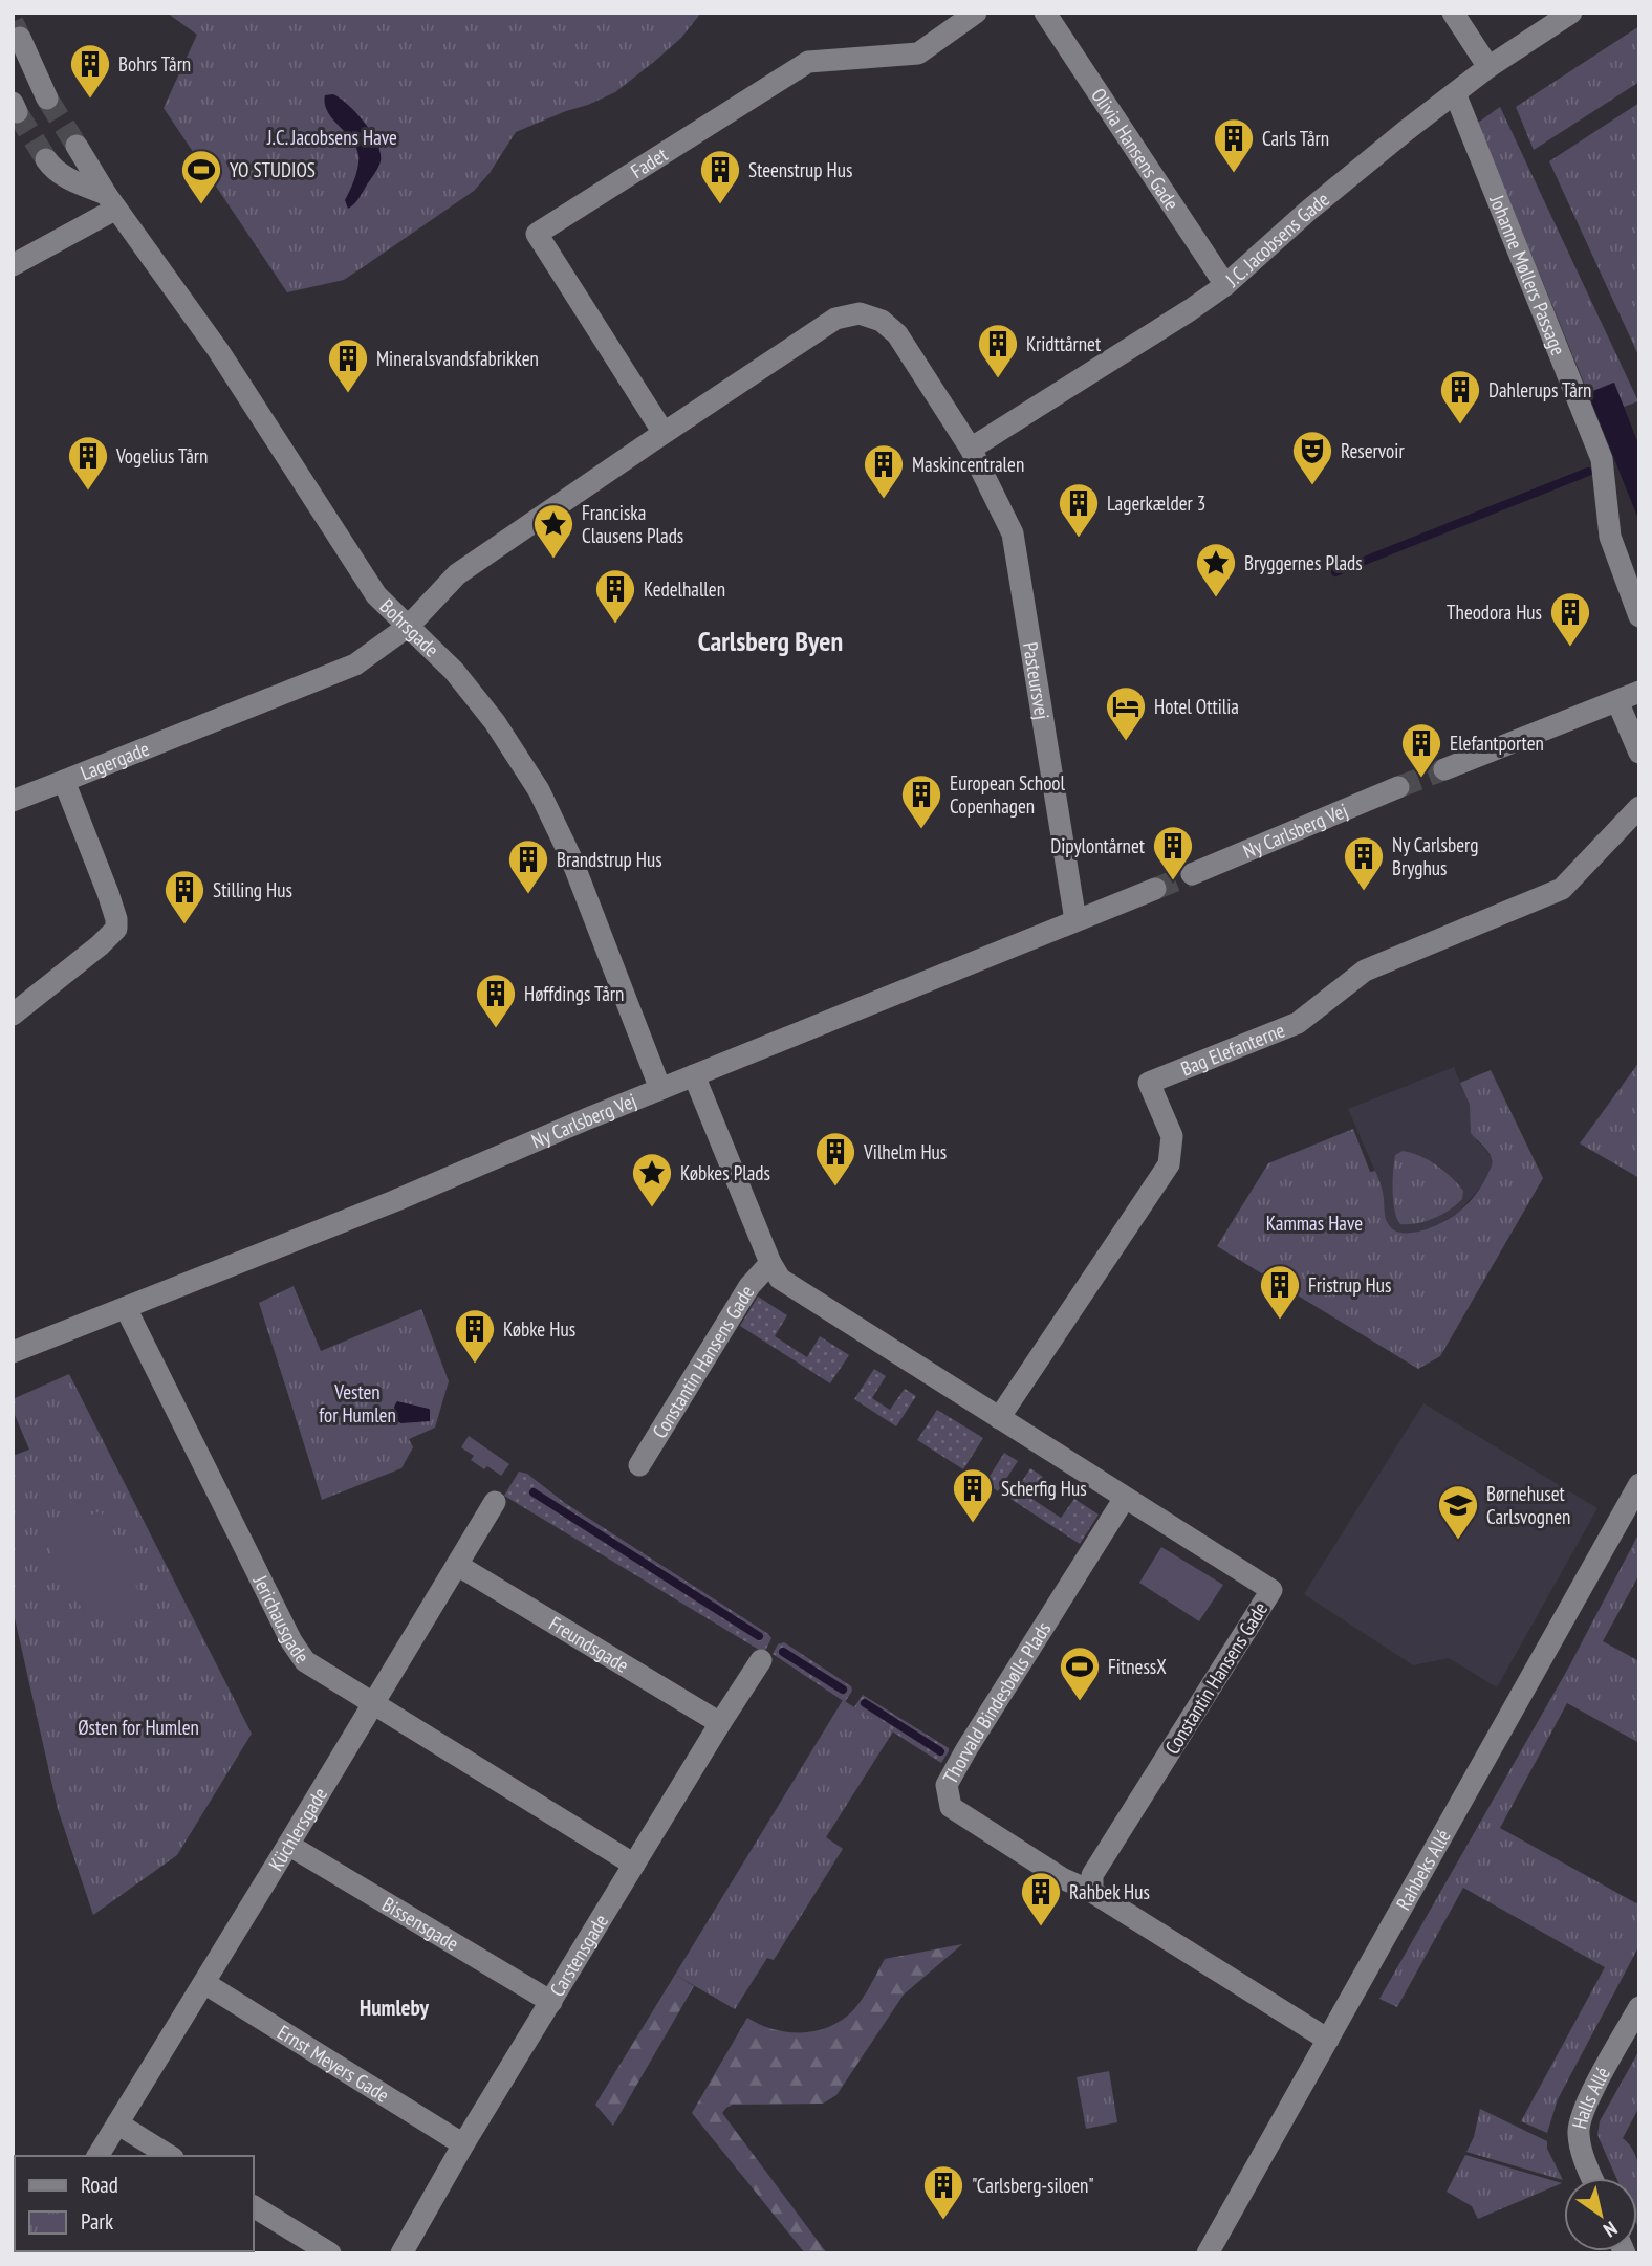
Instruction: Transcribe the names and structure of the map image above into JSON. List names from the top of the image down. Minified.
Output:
{"streets":{"street":["Olivia Hansens Gade","Fadet","J.C. Jacobsens Gade","Johanne Møllers Passage","Bohrsgade","Pasteursvej","Lagergade","Ny Carlsberg Vej","Bag Elefanterne","Constantin Hansens Gade","Jerichausgade","Freundsgade","Thorvald Bindesbølls Plads","Küchlersgade","Rahbeks Allé","Bissensgade","Carstensgade","Ernst Meyers Gade","Halls Allé"]},"crossings":[["Olivia Hansens Gade","J.C. Jacobsens Gade"],["J.C. Jacobsens Gade","Johanne Møllers Passage"],["J.C. Jacobsens Gade","Pasteursvej"],["Bohrsgade","Lagergade"],["Bohrsgade","Ny Carlsberg Vej"],["Pasteursvej","Ny Carlsberg Vej"],["Ny Carlsberg Vej","Constantin Hansens Gade"],["Ny Carlsberg Vej","Jerichausgade"],["Bag Elefanterne","Constantin Hansens Gade"],["Constantin Hansens Gade","Thorvald Bindesbølls Plads"],["Jerichausgade","Küchlersgade"],["Jerichausgade","Carstensgade"],["Freundsgade","Küchlersgade"],["Freundsgade","Carstensgade"],["Küchlersgade","Bissensgade"],["Küchlersgade","Ernst Meyers Gade"],["Bissensgade","Carstensgade"],["Carstensgade","Ernst Meyers Gade"]],"districts":["Carlsberg Byen","Humleby"],"parks":["J.C. Jacobsens Have","Kammas Have","Vesten for Humlen","Østen for Humlen"],"places":{"building":["Bohrs Tårn","Carls Tårn","Steenstrup Hus","Kridttårnet","Mineralsvandsfabrikken","Dahlerups Tårn","Vogelius Tårn","Maskincentralen","Lagerkælder 3","Kedelhallen","Theodora Hus","Elefantporten","European School Copenhagen","Dipylontårnet","Ny Carlsberg Bryghus","Brandstrup Hus","Stilling Hus","Høffdings Tårn","Vilhelm Hus","Fristrup Hus","Købke Hus","Scherfig Hus","Rahbek Hus","\"Carlsberg-siloen\""],"sports":["YO STUDIOS","FitnessX"],"theatre":["Reservoir"],"place":["Franciska Clausens Plads","Bryggernes Plads","Købkes Plads"],"hotel":["Hotel Ottilia"],"school or university":["Børnehuset Carlsvognen"]},"legend":["Road","Park"],"north":"bottom right"}
